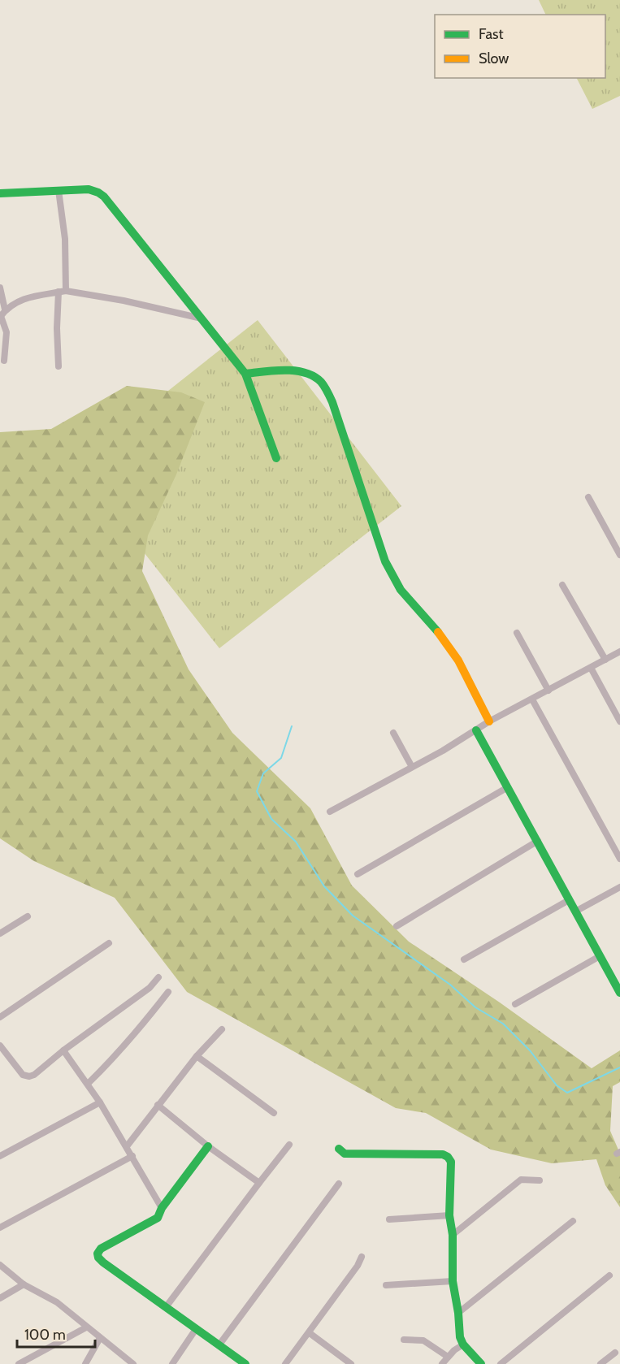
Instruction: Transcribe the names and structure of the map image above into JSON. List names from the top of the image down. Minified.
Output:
{"legend":["Fast","Slow"],"scale_bar":"100 m"}
